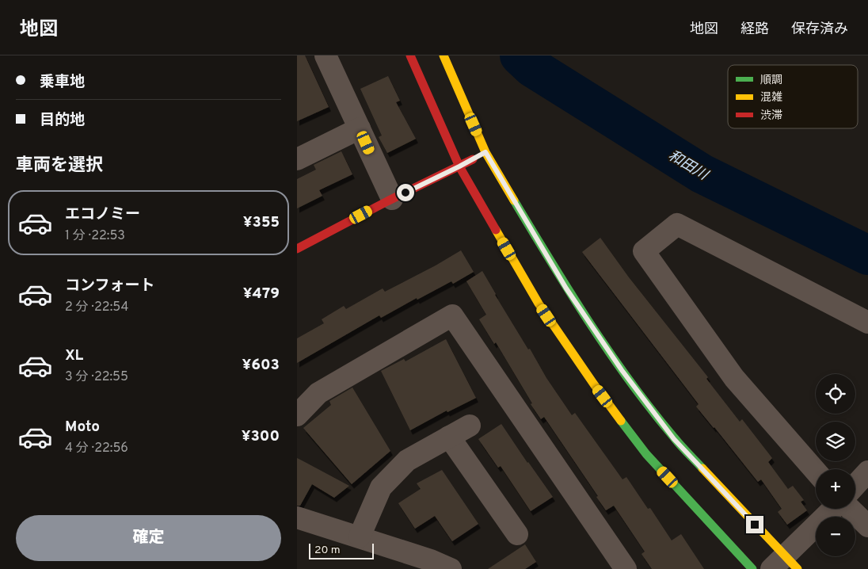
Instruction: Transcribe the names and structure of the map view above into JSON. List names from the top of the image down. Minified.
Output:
{"water":["和田川"],"legend":["順調","混雑","渋滞"],"scale_bar":"20 m","page":{"header":"地図","nav":["地図","経路","保存済み"],"banner":["乗車地","目的地"],"heading":"車両を選択","list":[{"name":"エコノミー","note":"1 分 · 22:53","value":"¥355"},{"name":"コンフォート","note":"2 分 · 22:54","value":"¥479"},{"name":"XL","note":"3 分 · 22:55","value":"¥603"},{"name":"Moto","note":"4 分 · 22:56","value":"¥300"}],"map_buttons":["+","−"],"buttons":"確定","scale":"20 m"}}
